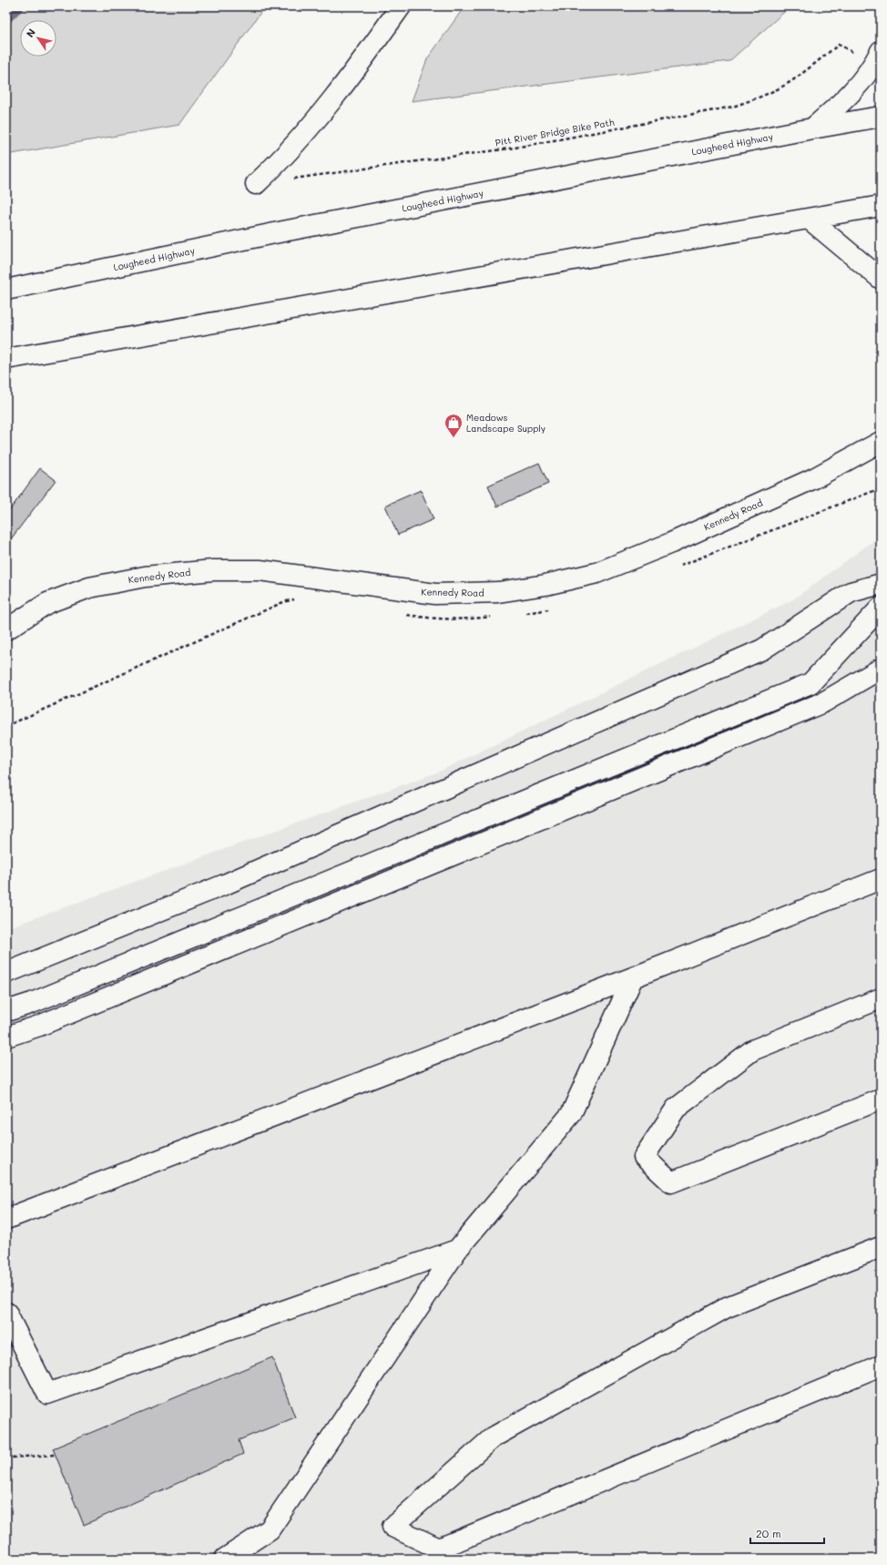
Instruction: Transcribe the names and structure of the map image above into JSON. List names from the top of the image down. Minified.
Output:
{"streets":{"main road":["Lougheed Highway","Kennedy Road"],"path":["Pitt River Bridge Bike Path"]},"places":{"shop":["Meadows Landscape Supply"]},"scale_bar":"20 m","north":"top left"}
